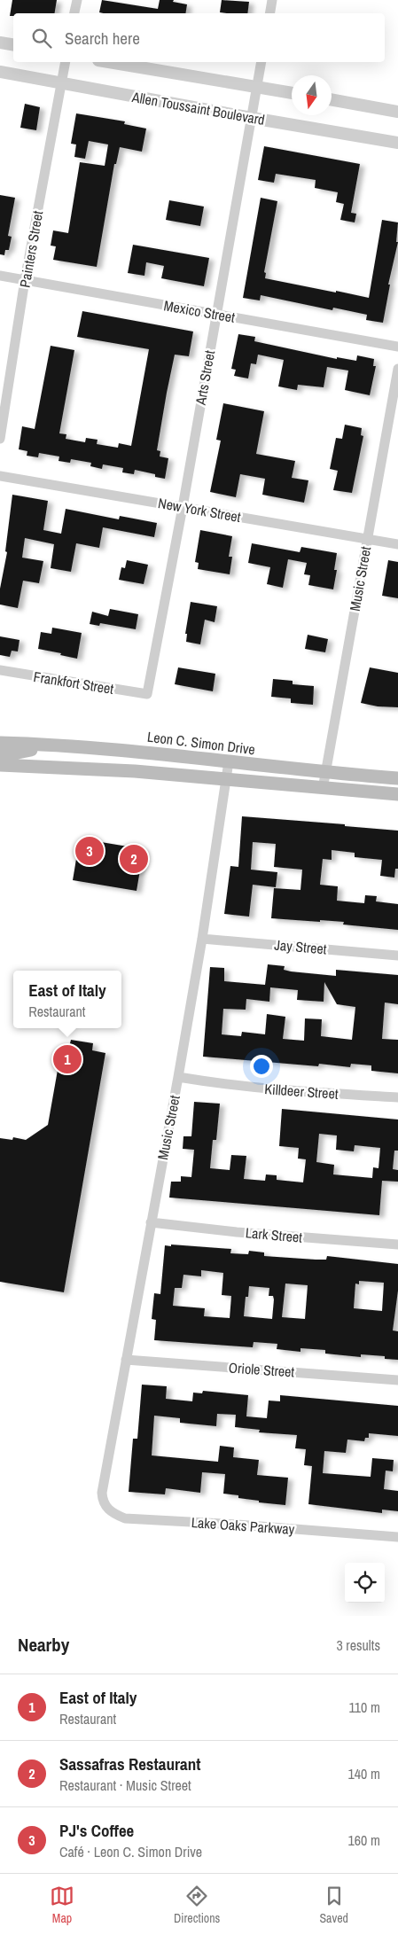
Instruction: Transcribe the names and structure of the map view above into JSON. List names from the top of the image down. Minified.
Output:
{"streets":{"main road":["Leon C. Simon Drive"],"street":["Allen Toussaint Boulevard","Painters Street","Mexico Street","Arts Street","New York Street","Music Street","Frankfort Street","Jay Street","Killdeer Street","Lark Street","Oriole Street","Lake Oaks Parkway"]},"crossings":[["Allen Toussaint Boulevard","Painters Street"],["Allen Toussaint Boulevard","Arts Street"],["Painters Street","Mexico Street"],["Mexico Street","Arts Street"],["Arts Street","New York Street"],["Arts Street","Frankfort Street"],["New York Street","Music Street"],["Music Street","Leon C. Simon Drive"],["Music Street","Jay Street"],["Music Street","Killdeer Street"],["Music Street","Lark Street"],["Music Street","Oriole Street"],["Music Street","Lake Oaks Parkway"]],"north":"bottom","page":{"search":"Search here","pins":["3","2","1"],"popup":["East of Italy","Restaurant"],"heading":["Nearby","3 results"],"list":[{"mark":"1","name":"East of Italy","note":"Restaurant","value":"110 m"},{"mark":"2","name":"Sassafras Restaurant","note":"Restaurant · Music Street","value":"140 m"},{"mark":"3","name":"PJ's Coffee","note":"Café · Leon C. Simon Drive","value":"160 m"}],"nav":["Map","Directions","Saved"]}}
